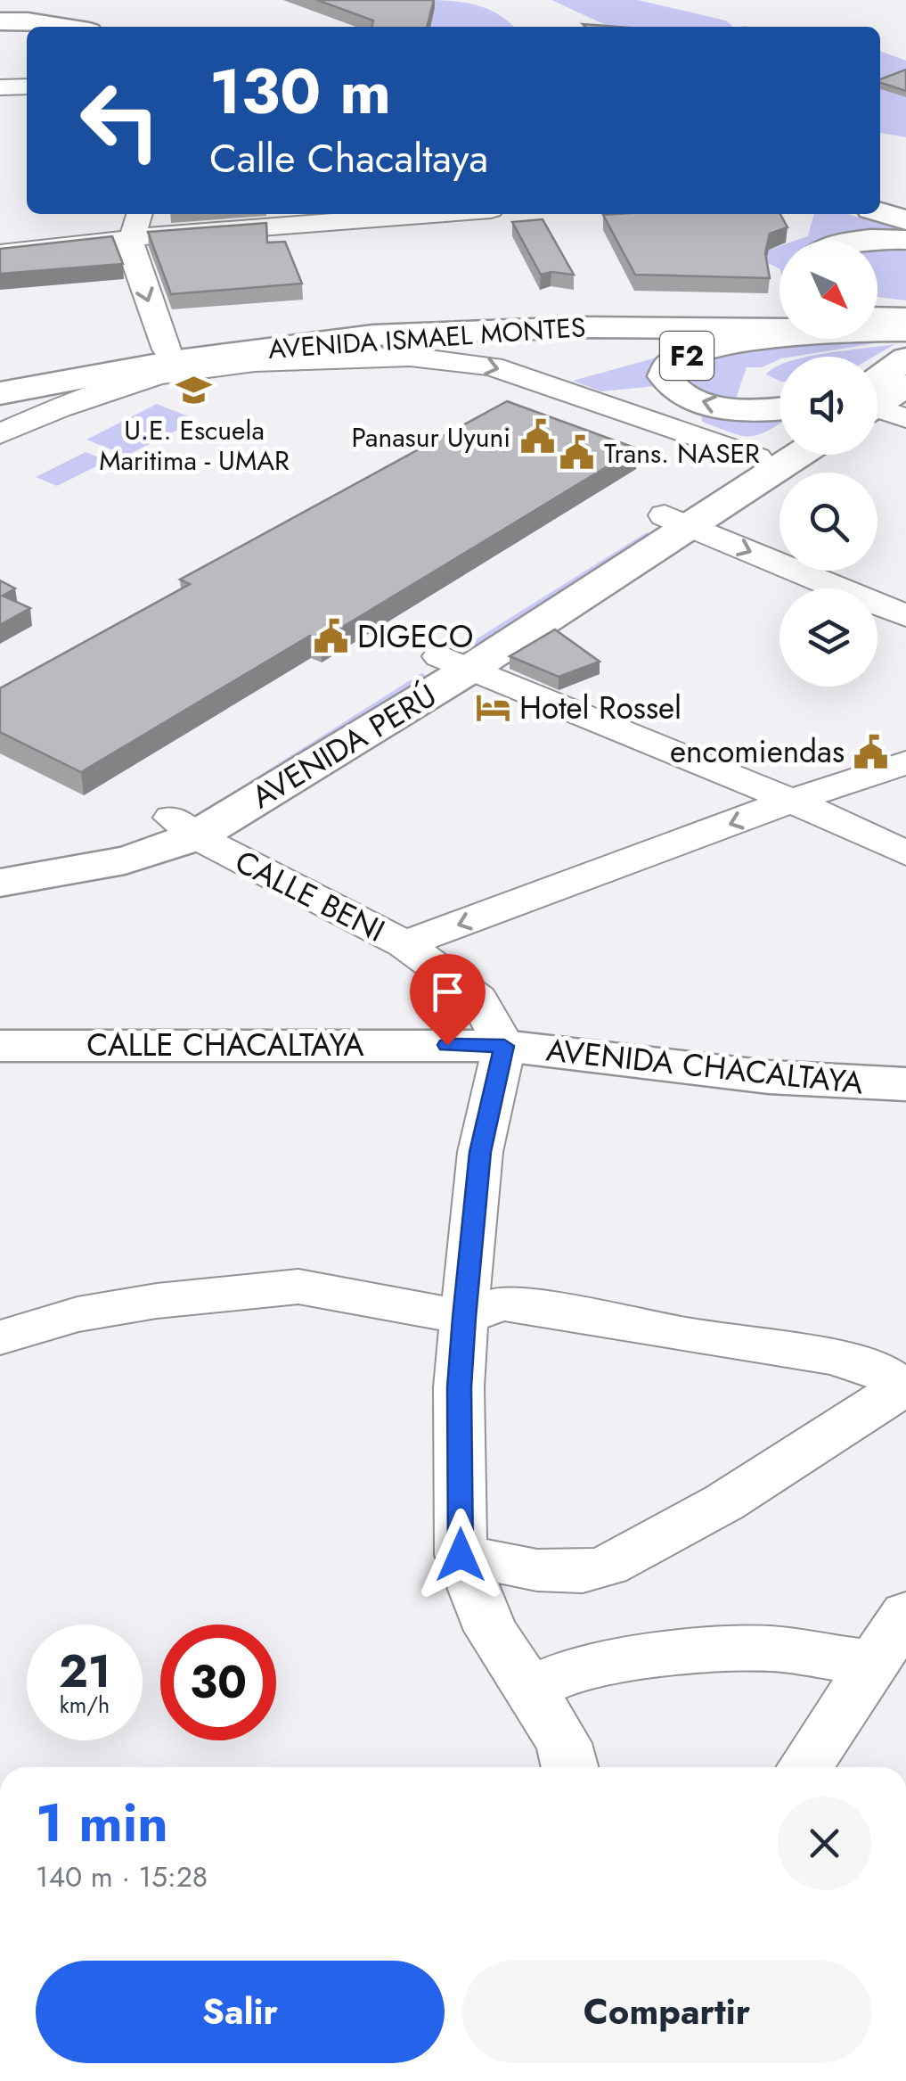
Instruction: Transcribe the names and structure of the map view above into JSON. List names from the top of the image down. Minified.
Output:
{"streets":{"main road":["AVENIDA ISMAEL MONTES","F2","AVENIDA PERÚ","CALLE CHACALTAYA","AVENIDA CHACALTAYA"],"street":["CALLE BENI"]},"crossings":[["AVENIDA PERÚ","CALLE BENI"],["CALLE BENI","CALLE CHACALTAYA"],["CALLE BENI","AVENIDA CHACALTAYA"],["CALLE CHACALTAYA","AVENIDA CHACALTAYA"]],"places":{"school or university":["U.E. Escuela Maritima - UMAR"],"public building":["Panasur Uyuni","Trans. NASER","DIGECO","encomiendas"],"hotel":["Hotel Rossel"]},"north":"bottom right","page":{"turn":["130 m","Calle Chacaltaya"],"speed":"21 km/h","limit":"30","heading":["1 min","140 m · 15:28"],"buttons":["Salir","Compartir"]}}
